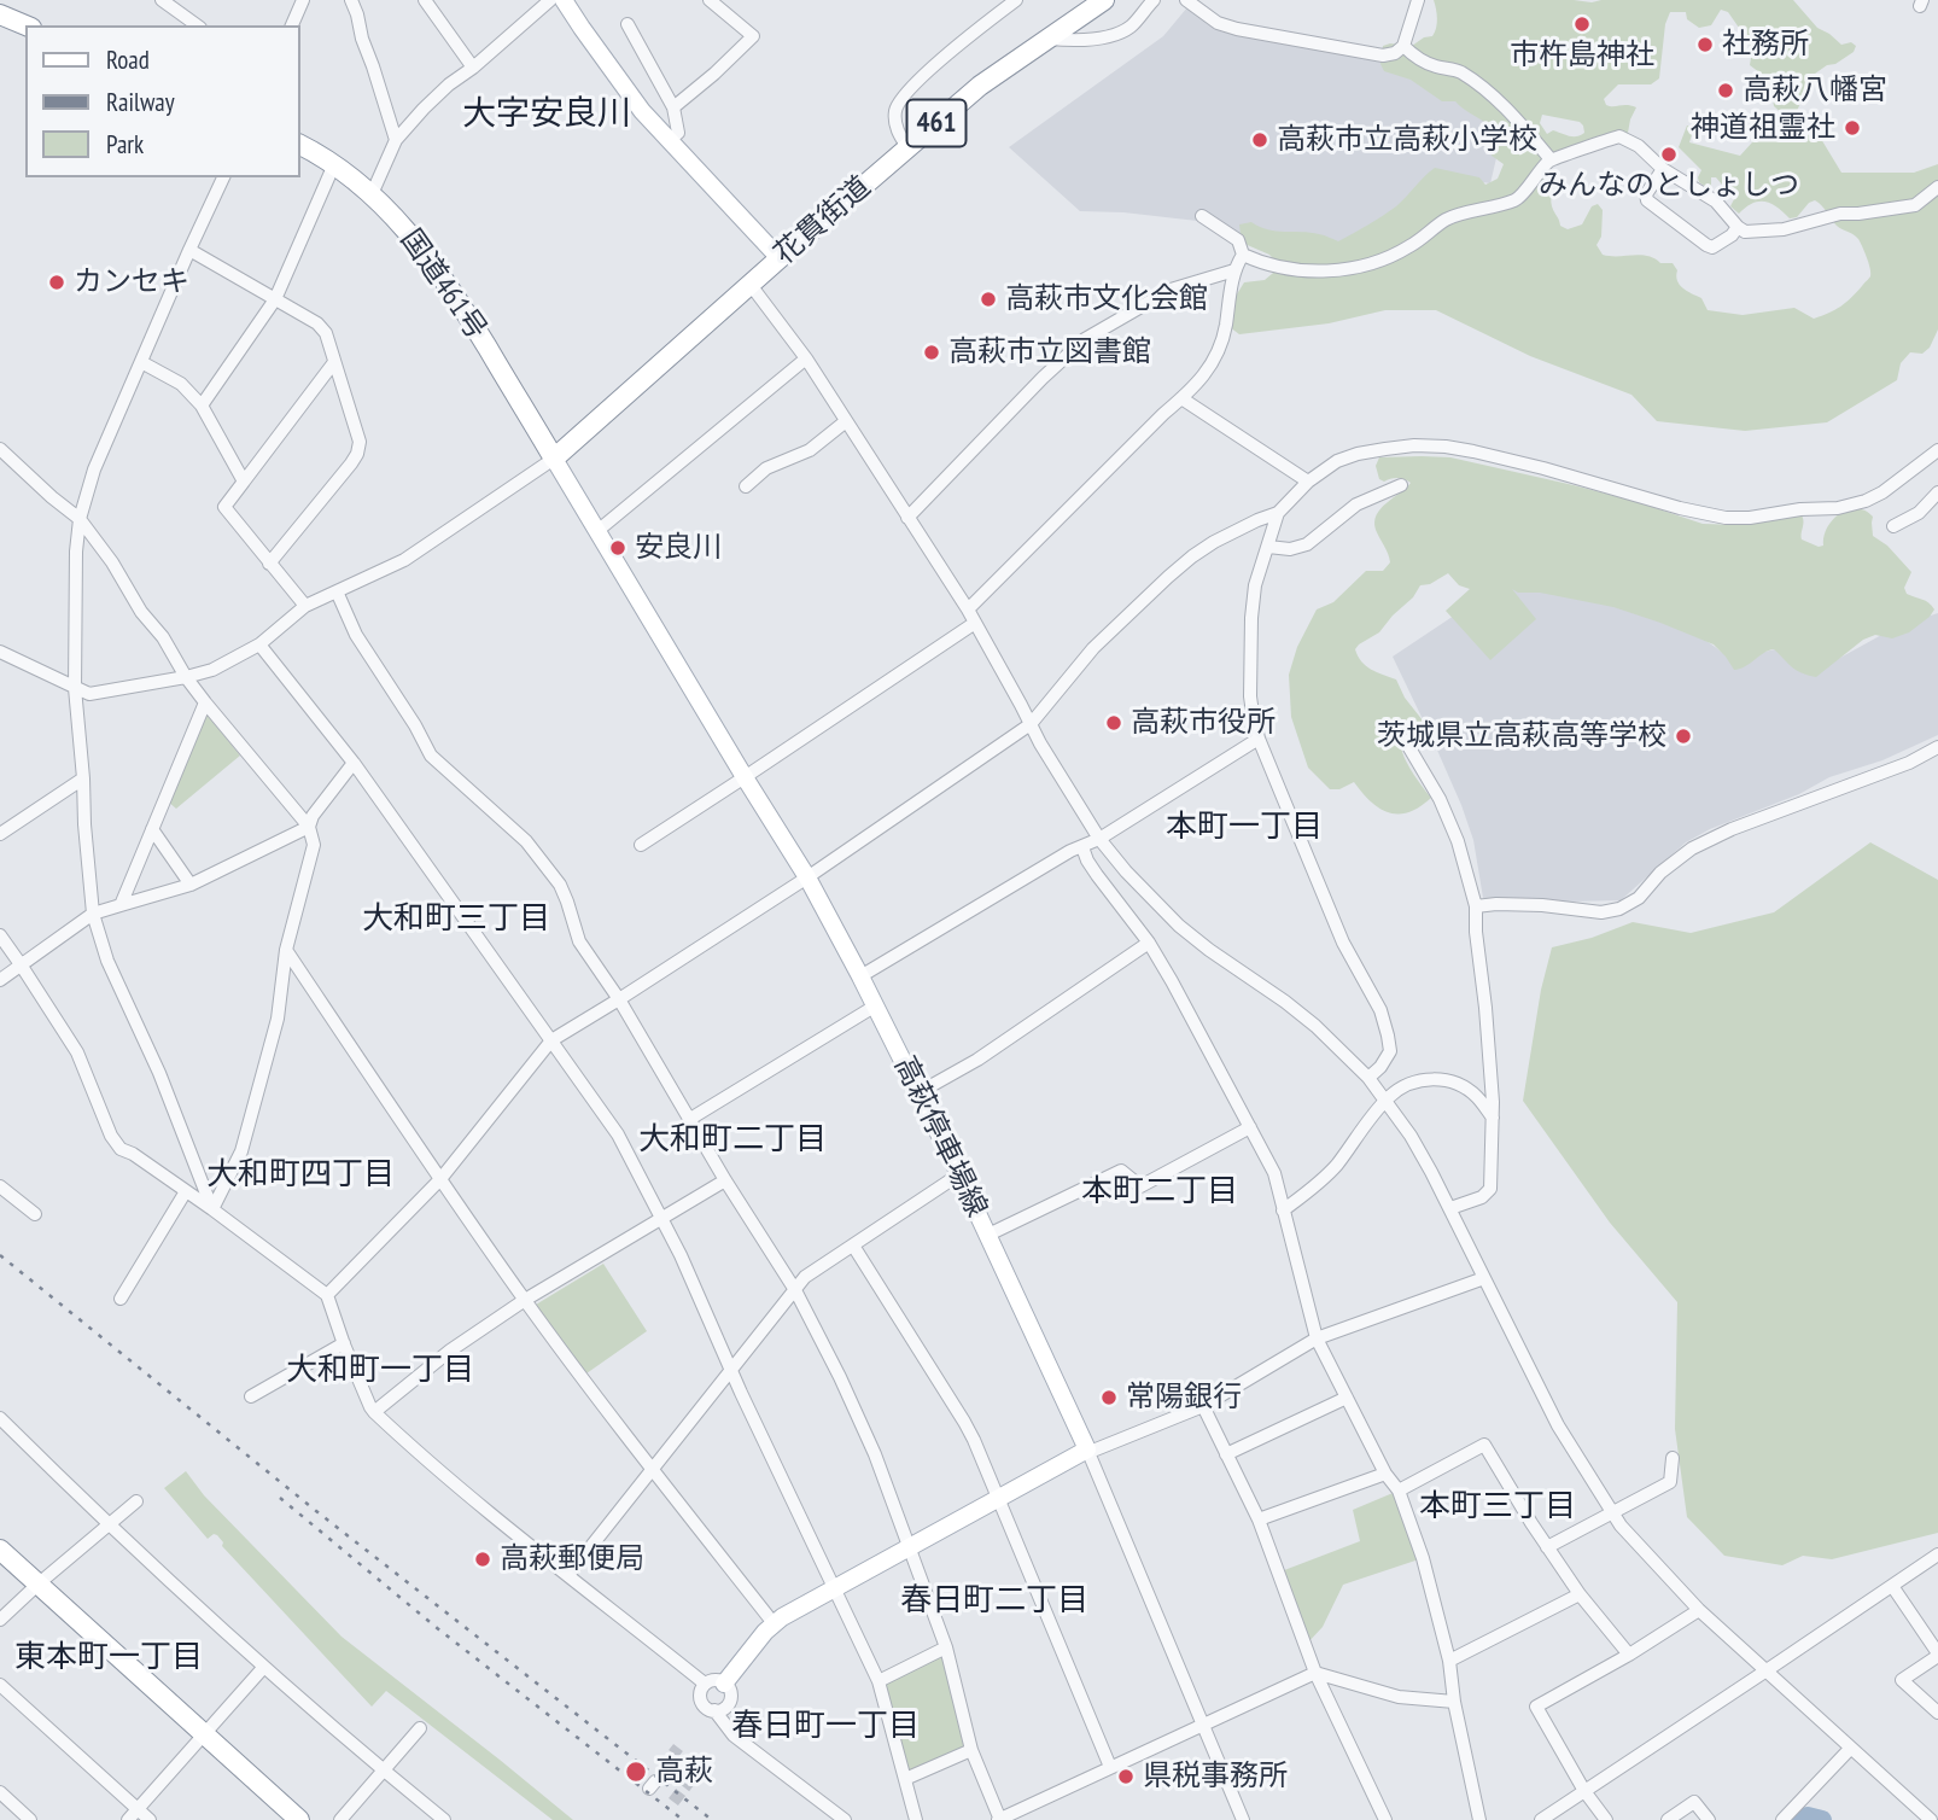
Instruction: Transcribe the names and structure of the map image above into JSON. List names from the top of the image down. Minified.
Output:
{"streets":{"highway":["461","花貫街道","国道461号"],"main road":["高萩停車場線"]},"crossings":[["花貫街道","国道461号"],["花貫街道","高萩停車場線"],["国道461号","高萩停車場線"]],"districts":["大字安良川","本町一丁目","大和町三丁目","大和町二丁目","大和町四丁目","本町二丁目","大和町一丁目","本町三丁目","春日町二丁目","東本町一丁目","春日町一丁目"],"places":["市杵島神社","社務所","高萩八幡宮","神道祖霊社","高萩市立高萩小学校","みんなのとしょしつ","カンセキ","高萩市文化会館","高萩市立図書館","安良川","高萩市役所","茨城県立高萩高等学校","常陽銀行","高萩郵便局","高萩","県税事務所"],"legend":["Road","Railway","Park"]}
